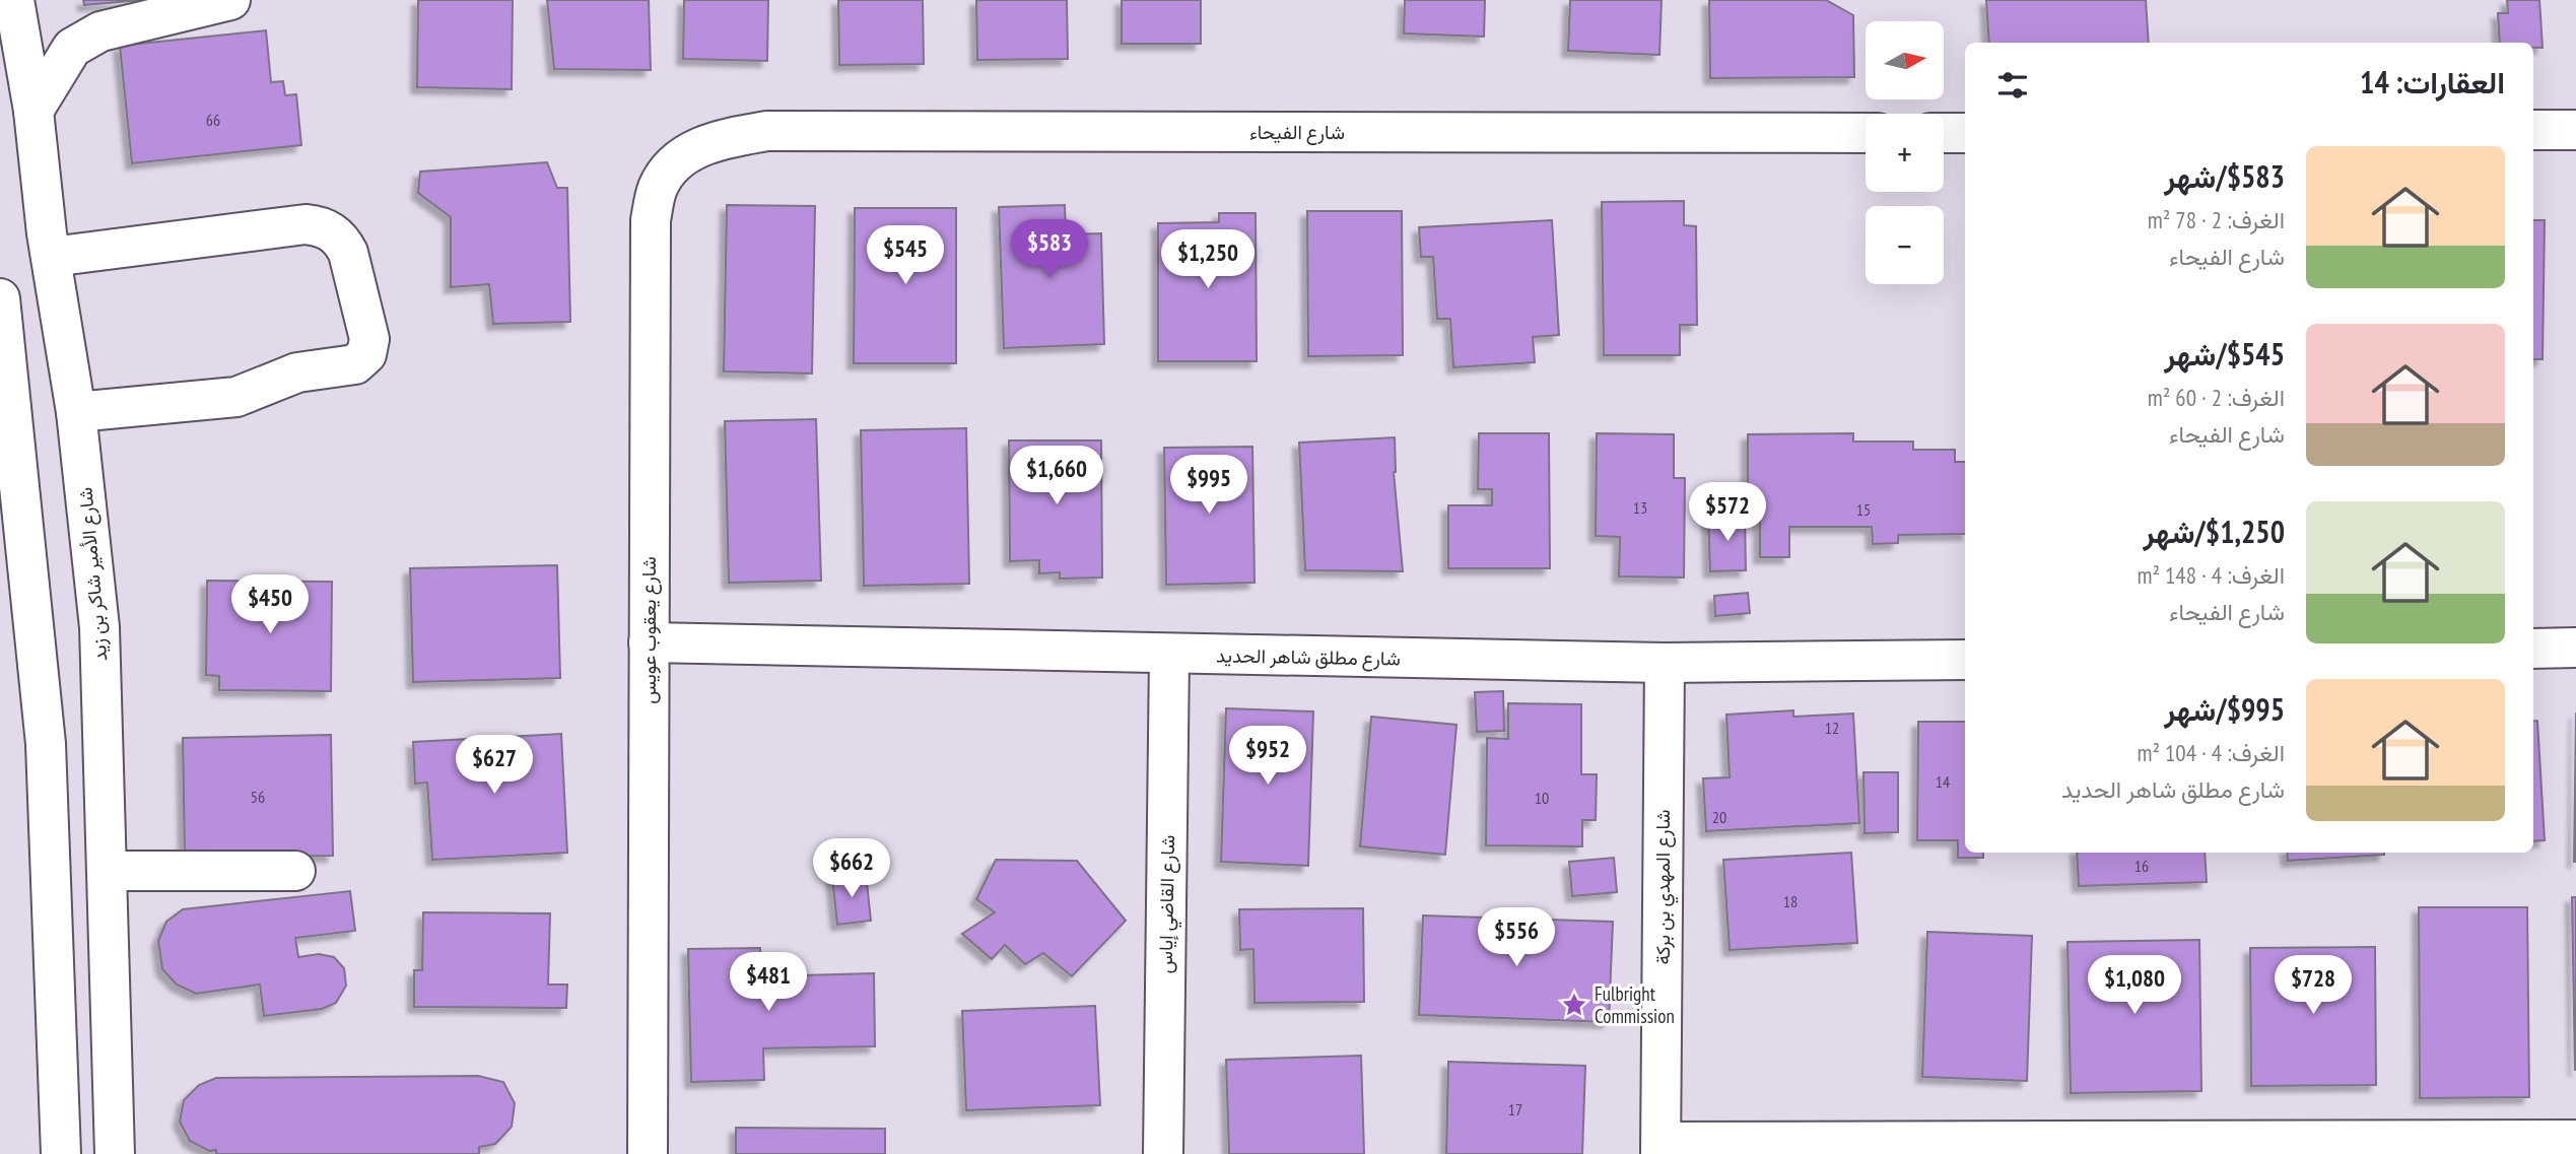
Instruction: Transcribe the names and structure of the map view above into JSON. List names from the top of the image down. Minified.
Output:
{"streets":{"street":["شارع الفيحاء","شارع الأمير شاكر بن زيد","شارع يعقوب عويس","شارع مطلق شاهر الحديد","شارع المهدي بن بركة","شارع القاضي إياس"]},"crossings":[["شارع الفيحاء","شارع يعقوب عويس"],["شارع يعقوب عويس","شارع مطلق شاهر الحديد"],["شارع مطلق شاهر الحديد","شارع المهدي بن بركة"],["شارع مطلق شاهر الحديد","شارع القاضي إياس"]],"places":{"place":["Fulbright Commission"]},"house_numbers":["66","13","15","12","14","56","10","20","16","18","17"],"north":"right","page":{"map_buttons":["+","−"],"heading":"العقارات: 14","list":[{"name":"$583/شهر","note":"الغرف: 2 · 78 m² · شارع الفيحاء"},{"name":"$545/شهر","note":"الغرف: 2 · 60 m² · شارع الفيحاء"},{"name":"$1,250/شهر","note":"الغرف: 4 · 148 m² · شارع الفيحاء"},{"name":"$995/شهر","note":"الغرف: 4 · 104 m² · شارع مطلق شاهر الحديد"}],"price":["$583","$545","$1,250","$1,660","$995","$572","$450","$952","$627","$662","$556","$481","$1,080","$728"]}}
